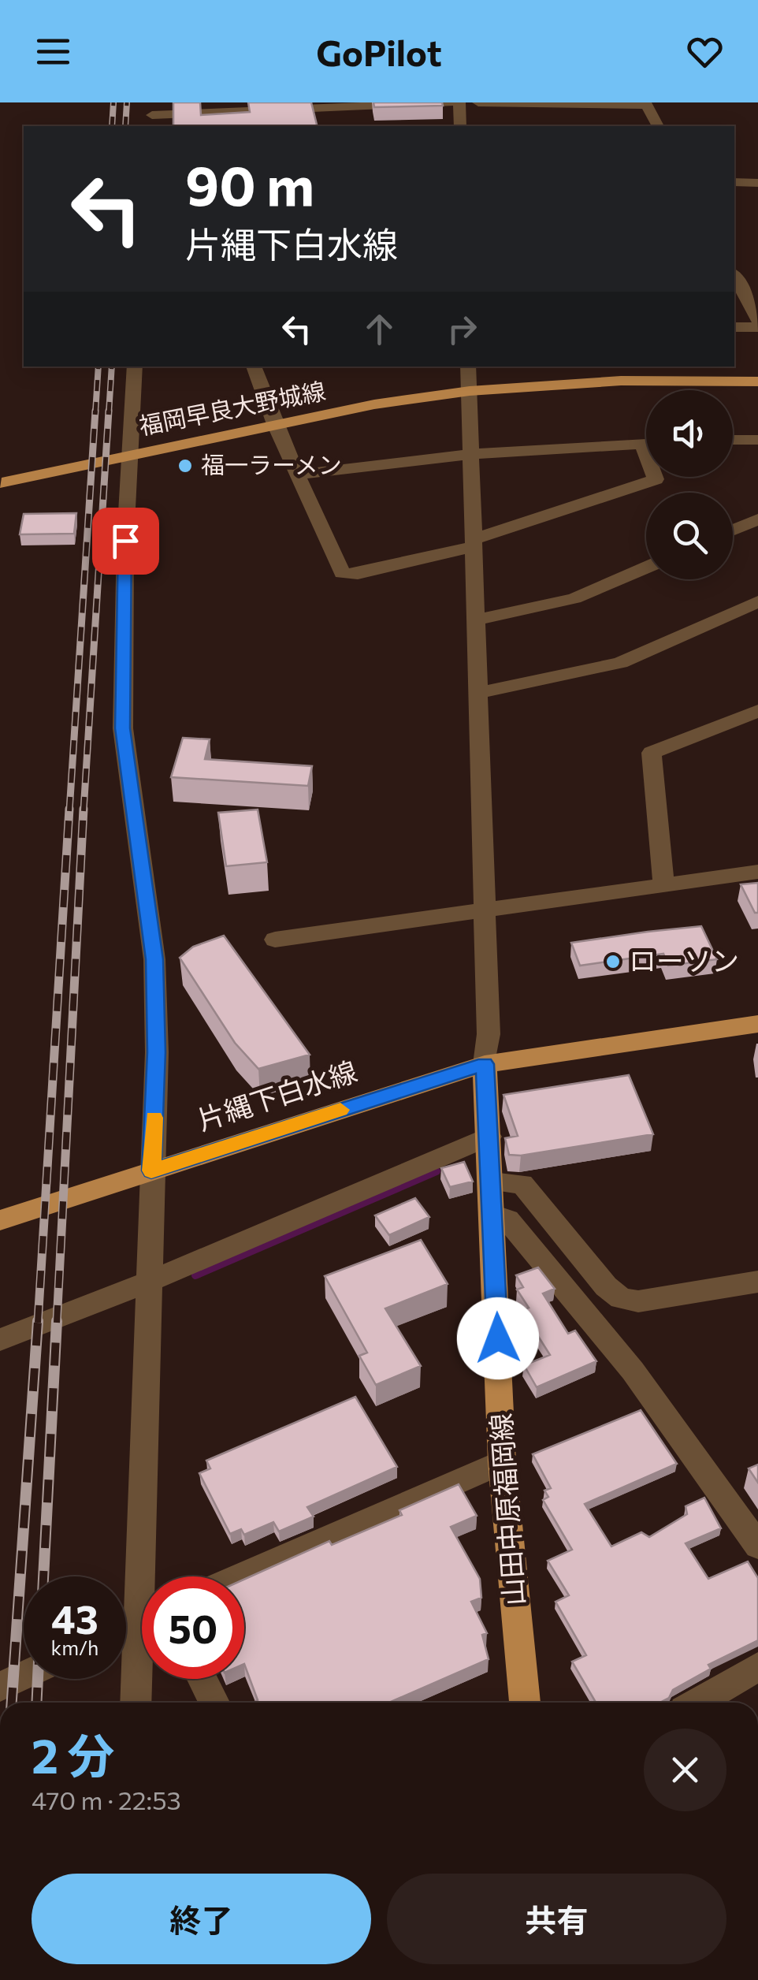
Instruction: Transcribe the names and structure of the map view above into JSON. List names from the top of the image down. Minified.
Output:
{"streets":{"main road":["福岡早良大野城線","片縄下白水線","山田中原福岡線"]},"crossings":[["片縄下白水線","山田中原福岡線"]],"places":["福一ラーメン","ローソン"],"page":{"header":"GoPilot","turn":["90 m","片縄下白水線"],"speed":"43 km/h","limit":"50","heading":["2 分","470 m · 22:53"],"buttons":["終了","共有"]}}
